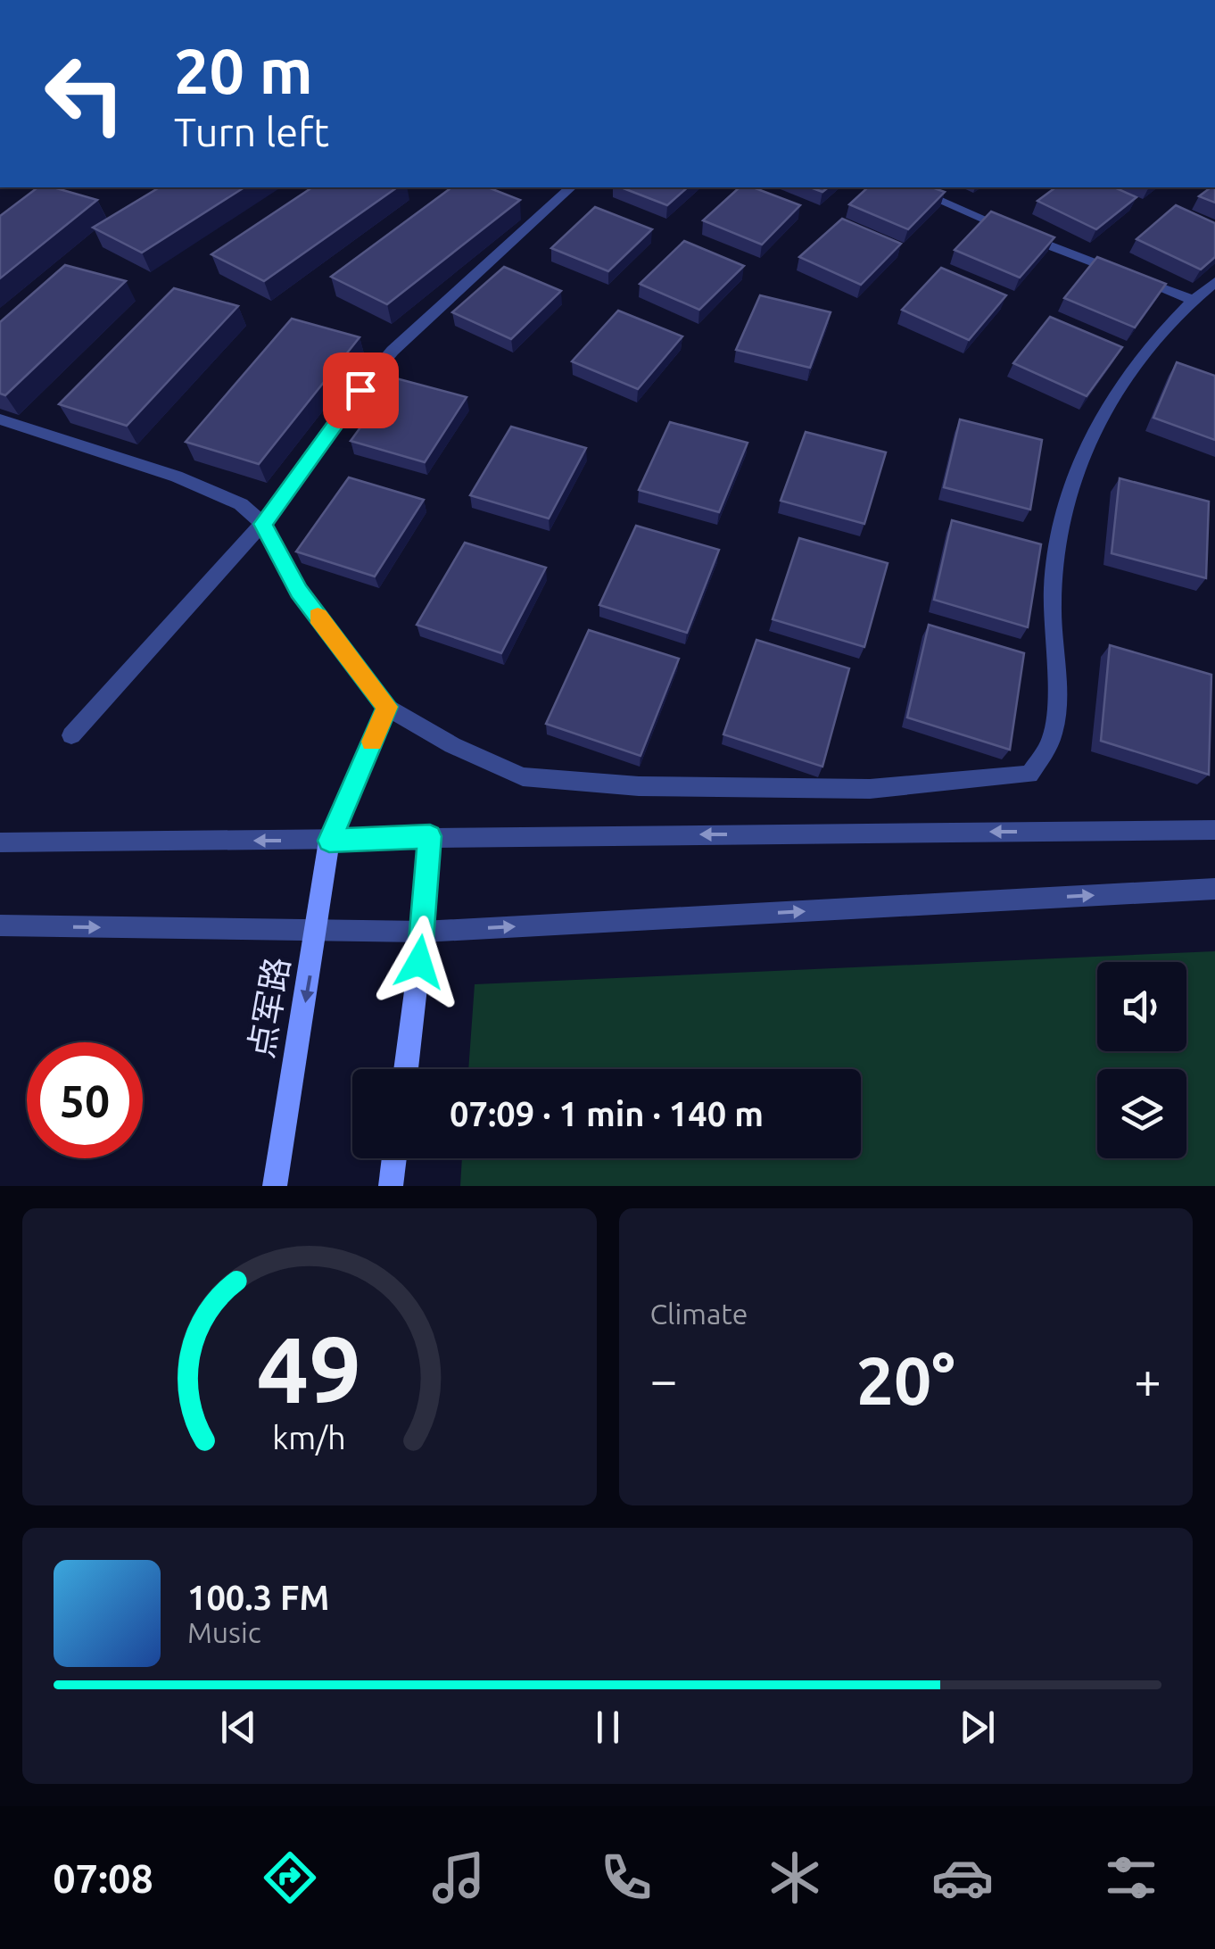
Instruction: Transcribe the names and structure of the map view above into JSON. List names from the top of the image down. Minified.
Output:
{"streets":{"main road":["点军路"]},"page":{"turn":["20 m","Turn left"],"limit":"50","trip":"07:09 · 1 min · 140 m","tile":"Climate","heat":["−","20°","+"],"song":["100.3 FM","Music"],"tabs":"07:08","gauge":["49","km/h"]}}
